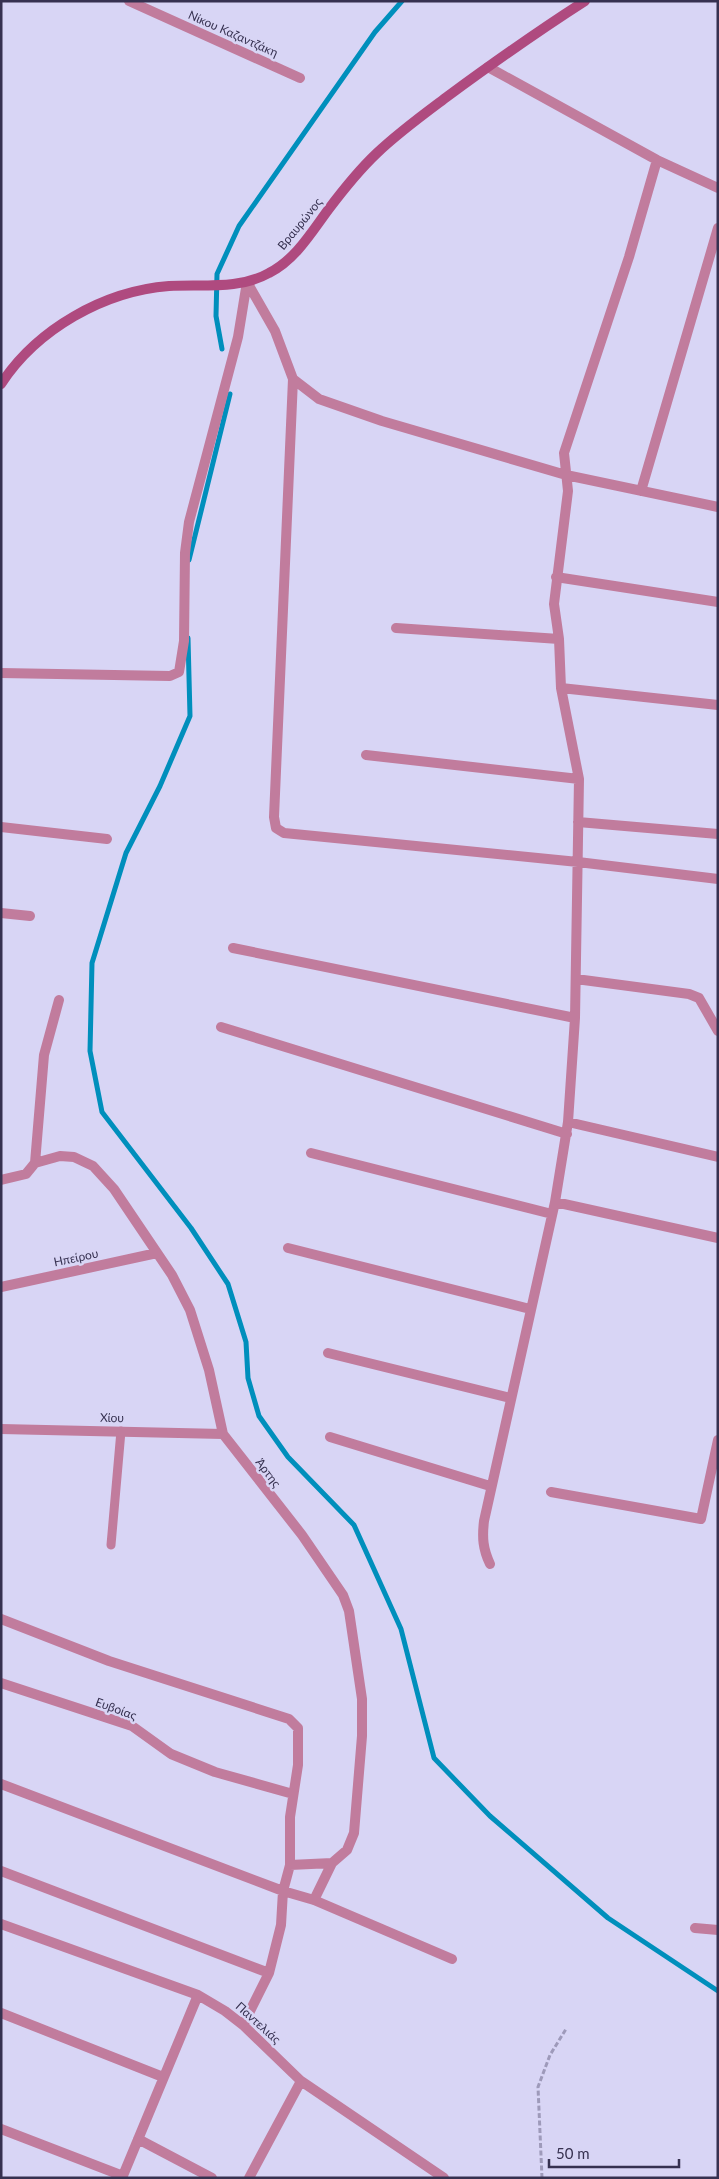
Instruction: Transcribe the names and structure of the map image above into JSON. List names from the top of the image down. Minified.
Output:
{"streets":{"main road":["Βραυρώνος"],"street":["Νίκου Καζαντζάκη","Ηπείρου","Χίου","Άρτης","Ευβοίας","Παντελιάς"]},"crossings":[["Ηπείρου","Άρτης"],["Χίου","Άρτης"]],"scale_bar":"50 m"}
